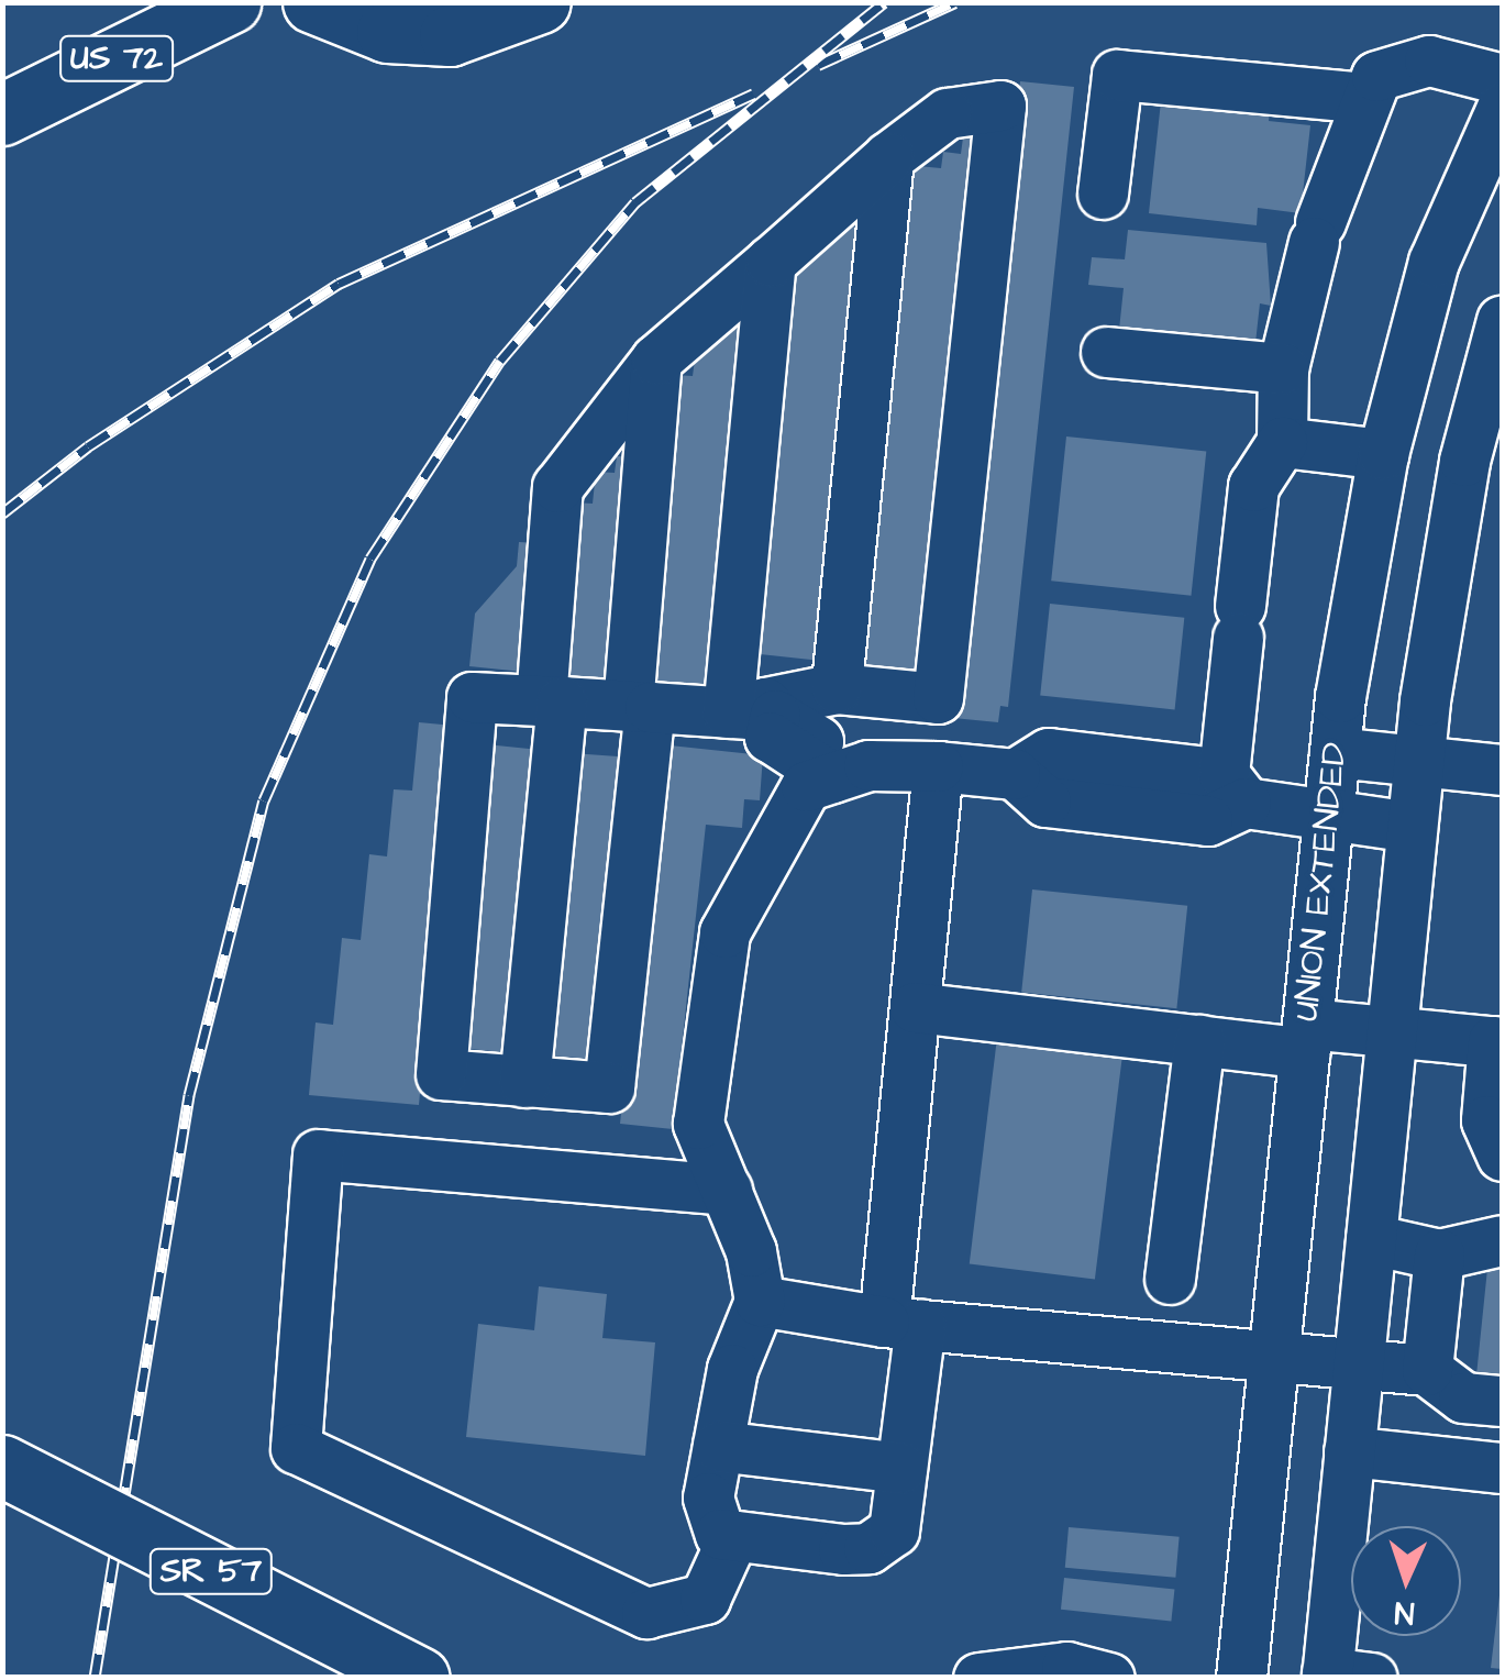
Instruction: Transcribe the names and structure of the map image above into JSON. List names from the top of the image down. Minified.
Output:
{"streets":{"main road":["US 72","SR 57"],"street":["UNION EXTENDED"]},"north":"bottom"}
